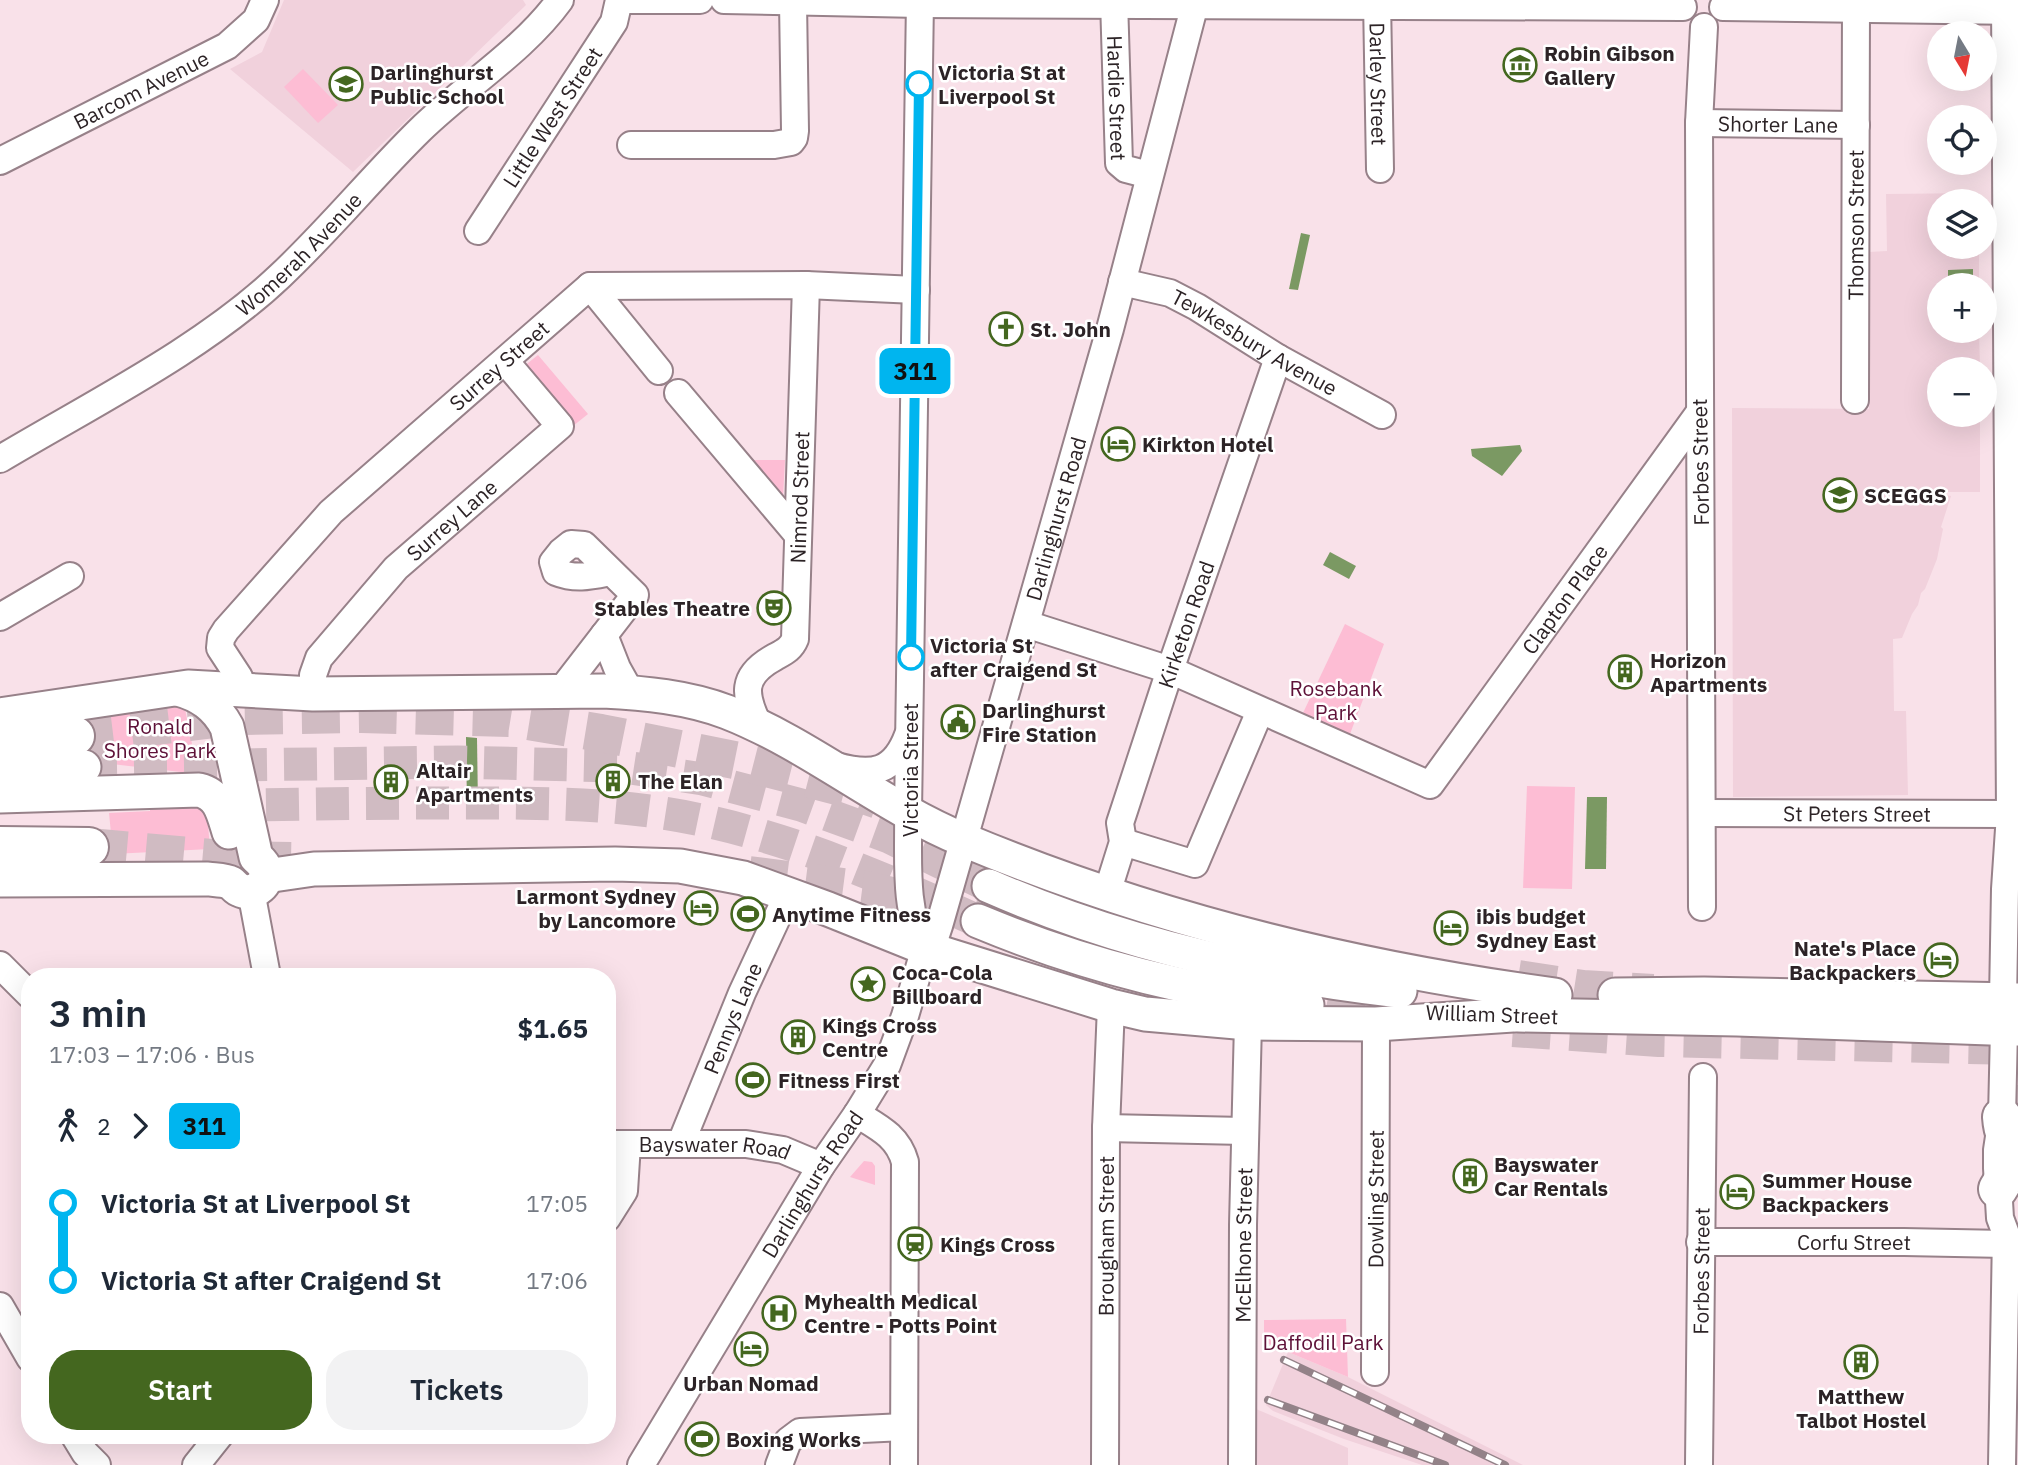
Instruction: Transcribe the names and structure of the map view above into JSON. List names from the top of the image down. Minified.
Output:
{"streets":{"main road":["William Street"],"street":["Darley Street","Barcom Avenue","Hardie Street","Little West Street","Shorter Lane","Thomson Street","Womerah Avenue","Tewkesbury Avenue","Surrey Street","Forbes Street","Nimrod Street","Surrey Lane","Darlinghurst Road","Clapton Place","Kirketon Road","Victoria Street","St Peters Street","Pennys Lane","Bayswater Road","Dowling Street","Brougham Street","Corfu Street","McElhone Street"]},"crossings":[["Hardie Street","Darlinghurst Road"],["Shorter Lane","Thomson Street"],["Shorter Lane","Forbes Street"],["Tewkesbury Avenue","Darlinghurst Road"],["Tewkesbury Avenue","Kirketon Road"],["Surrey Street","Surrey Lane"],["Forbes Street","Clapton Place"],["Forbes Street","St Peters Street"],["Forbes Street","Corfu Street"],["Darlinghurst Road","Victoria Street"],["Darlinghurst Road","Bayswater Road"],["Pennys Lane","Bayswater Road"]],"parks":["Rosebank Park","Ronald Shores Park","Daffodil Park"],"places":{"museum":["Robin Gibson Gallery"],"school or university":["Darlinghurst Public School","SCEGGS"],"other":["Victoria St at Liverpool St","Victoria St after Craigend St"],"church":["St. John"],"hotel":["Kirkton Hotel","Larmont Sydney by Lancomore","ibis budget Sydney East","Nate's Place Backpackers","Summer House Backpackers","Urban Nomad"],"theatre":["Stables Theatre"],"building":["Horizon Apartments","The Elan","Altair Apartments","Kings Cross Centre","Bayswater Car Rentals","Matthew Talbot Hostel"],"public building":["Darlinghurst Fire Station"],"sports":["Anytime Fitness","Fitness First","Boxing Works"],"place":["Coca-Cola Billboard"],"station":["Kings Cross"],"hospital":["Myhealth Medical Centre - Potts Point"]},"lines":["bus line 311"],"north":"bottom","page":{"on_map":"311","map_buttons":["+","−"],"heading":["3 min","17:03 – 17:06 · Bus","$1.65"],"legs":["2","311"],"list":[{"name":"Victoria St at Liverpool St","value":"17:05"},{"name":"Victoria St after Craigend St","value":"17:06"}],"buttons":["Start","Tickets"]}}
